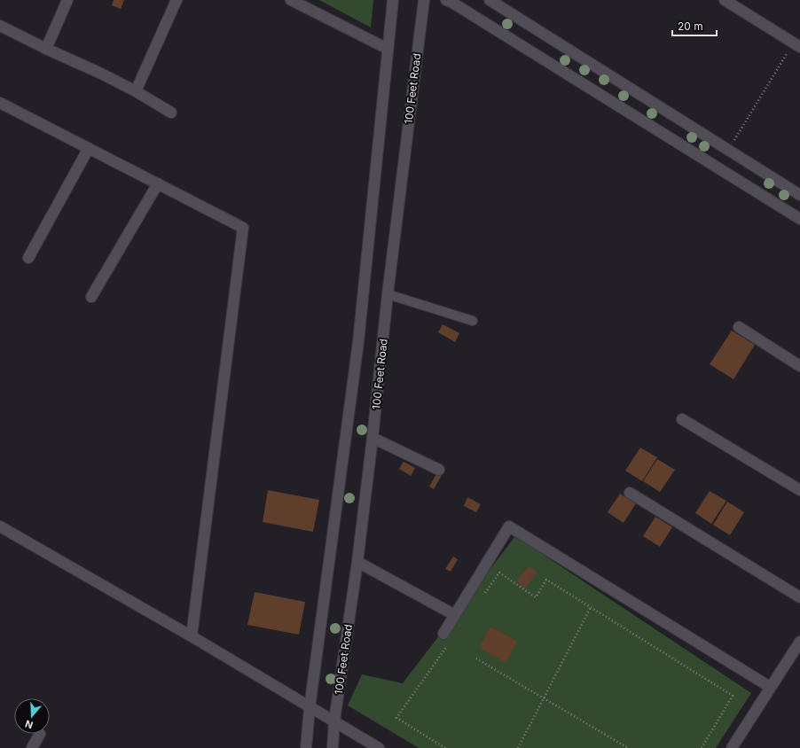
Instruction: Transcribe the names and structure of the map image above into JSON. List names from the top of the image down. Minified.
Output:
{"streets":{"street":["100 Feet Road"]},"scale_bar":"20 m","north":"bottom"}
